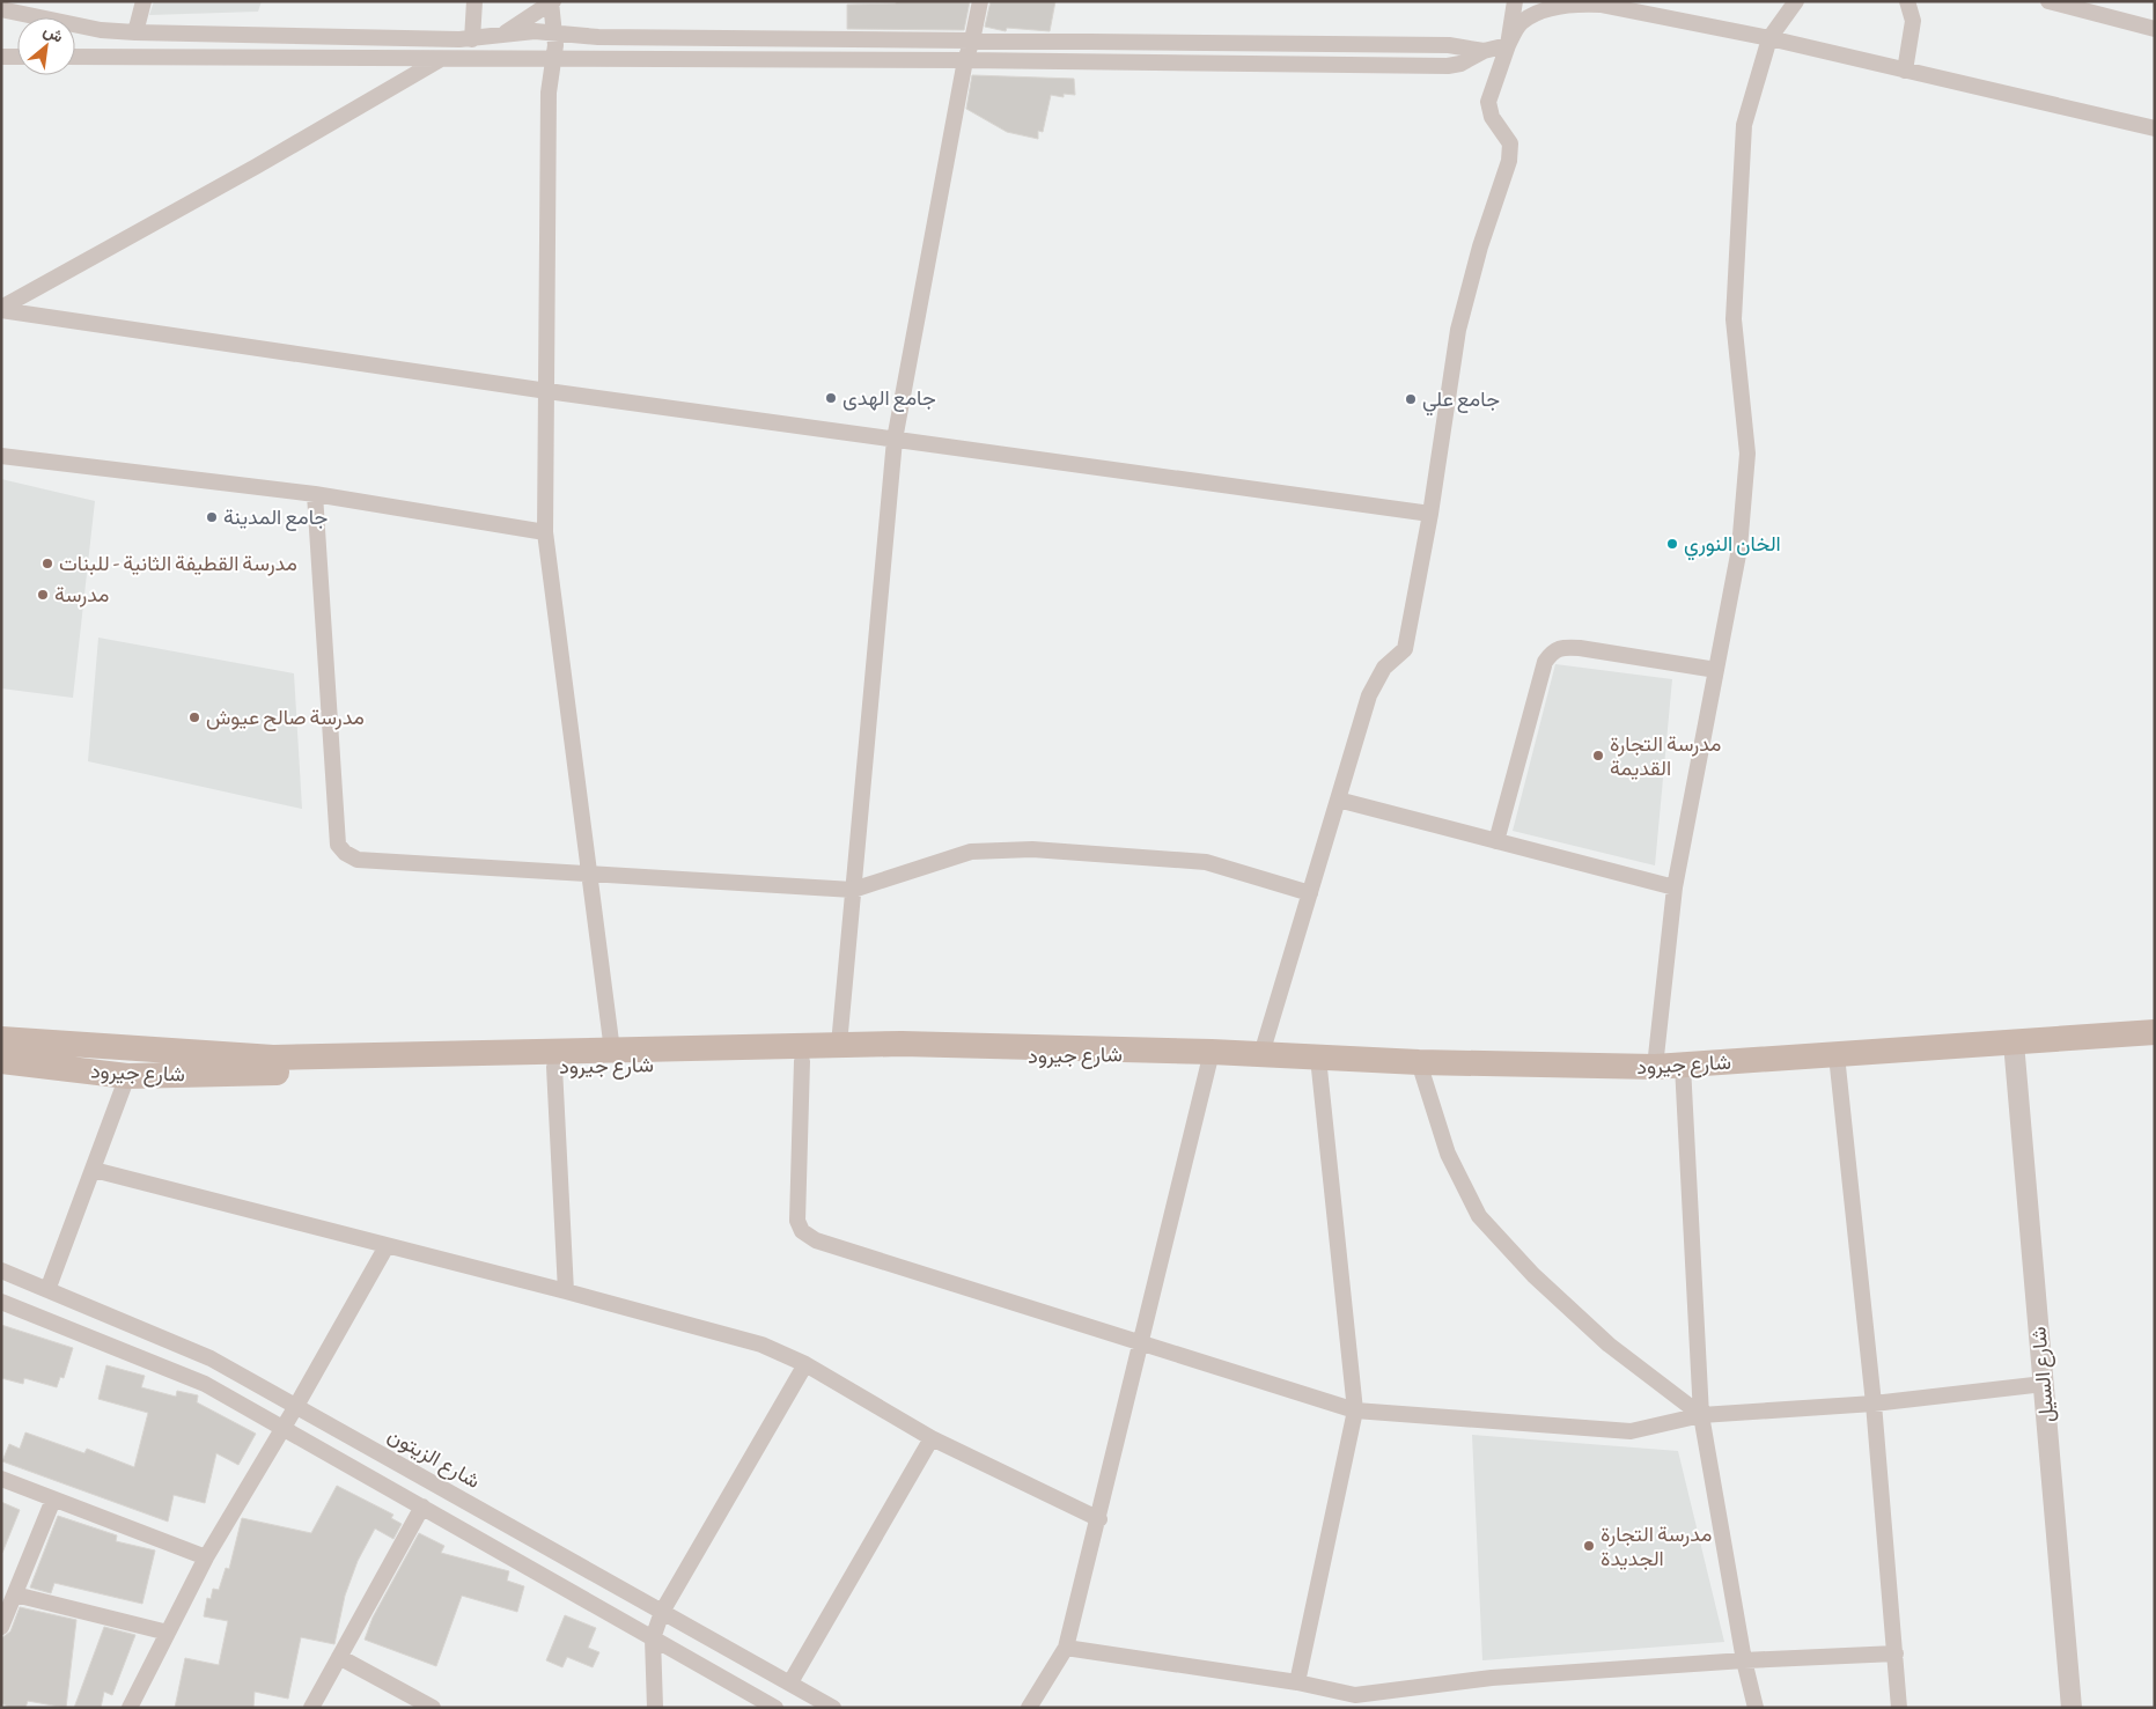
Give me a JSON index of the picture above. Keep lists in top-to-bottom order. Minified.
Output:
{"streets":{"main road":["شارع جيرود"],"street":["شارع السيل","شارع الزيتون"]},"crossings":[["شارع جيرود","شارع السيل"]],"places":["جامع الهدى","جامع علي","جامع المدينة","الخان النوري","مدرسة القطيفة الثانية - للبنات","مدرسة","مدرسة صالح عيوش","مدرسة التجارة القديمة","مدرسة التجارة الجديدة"],"north":"top right"}
